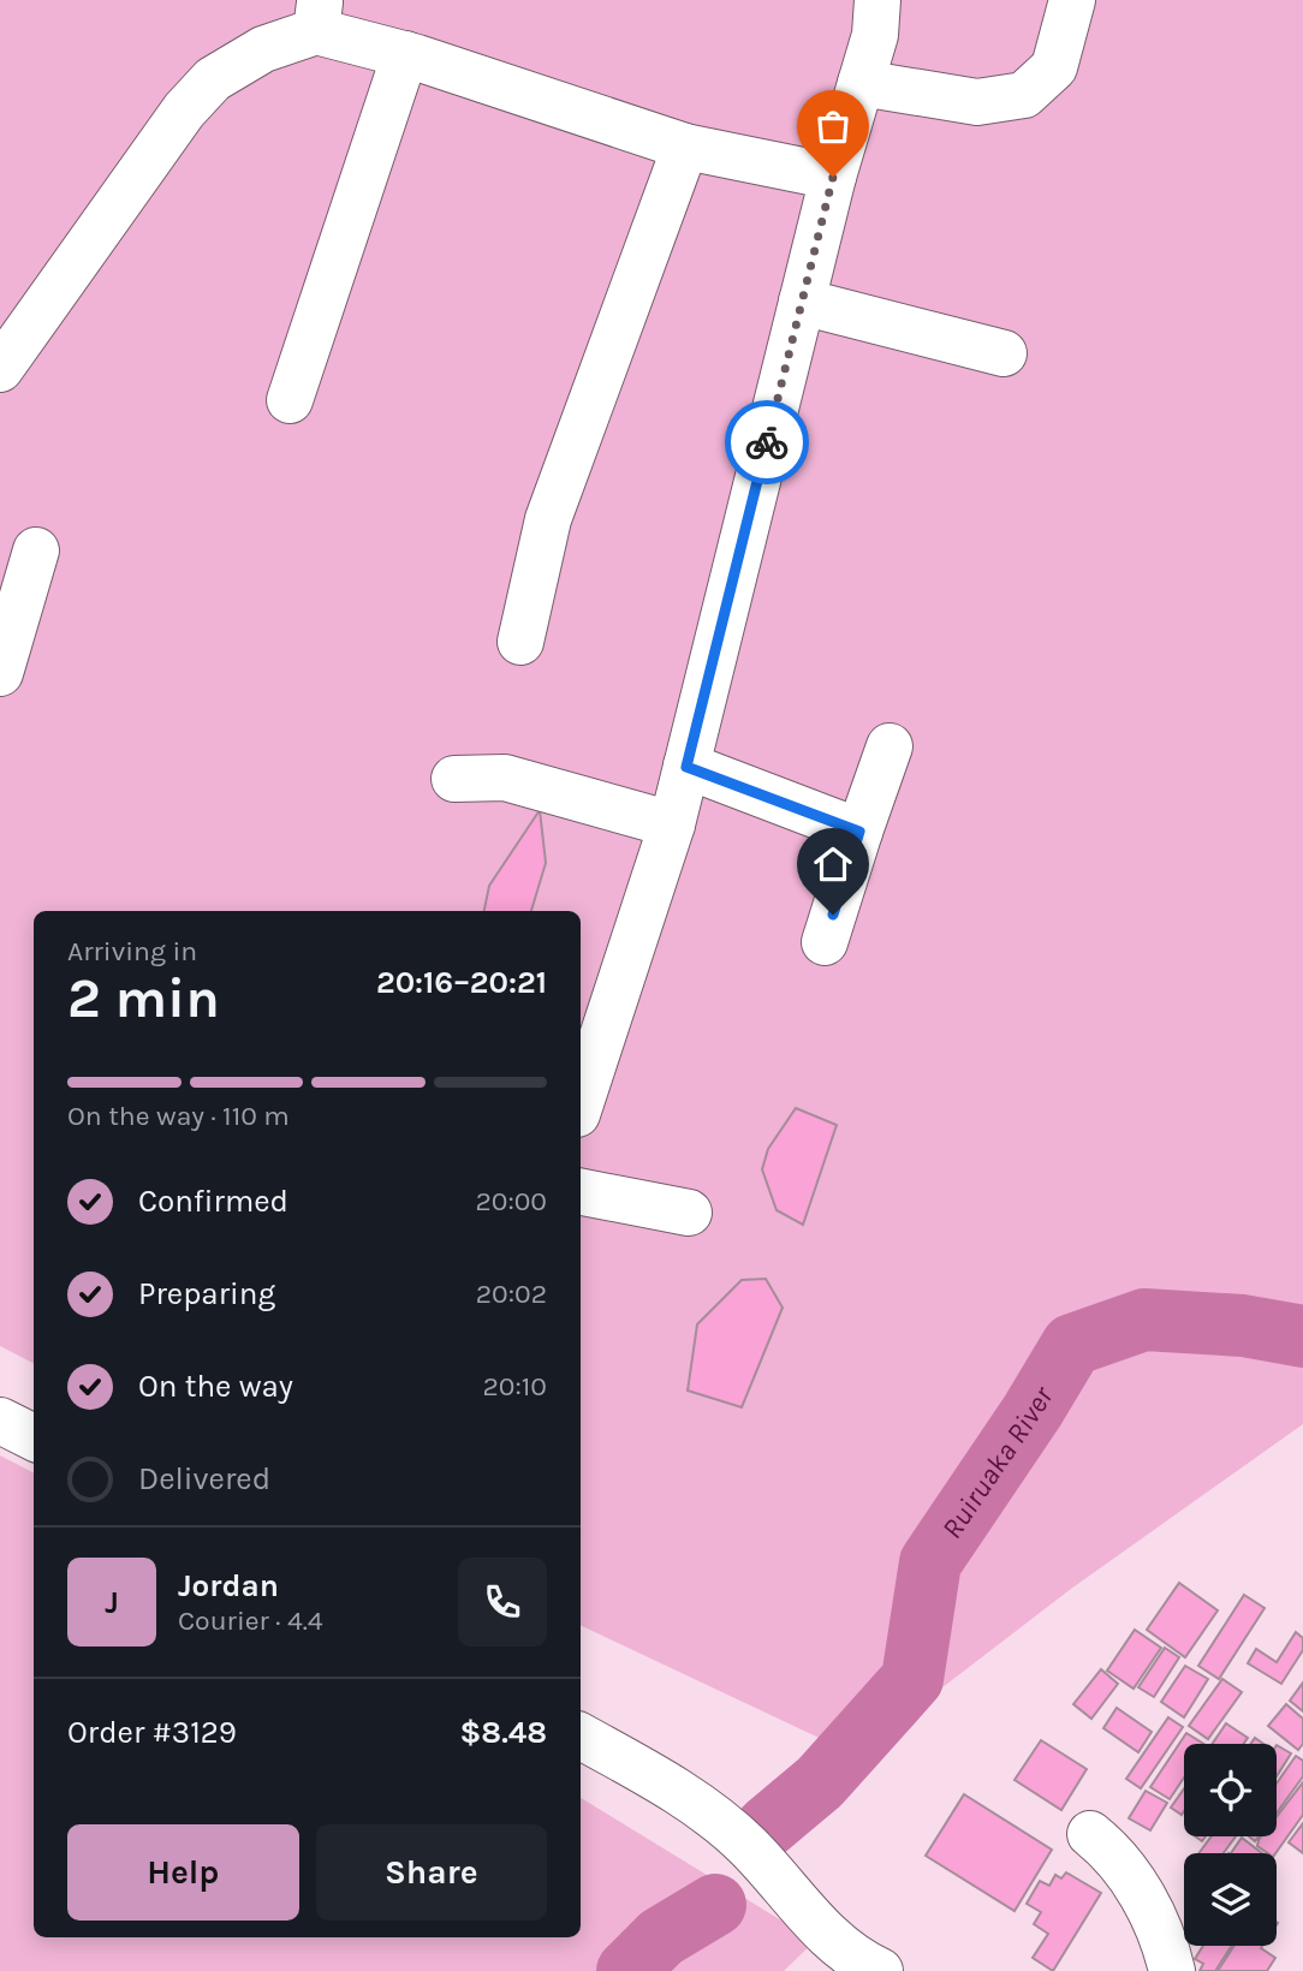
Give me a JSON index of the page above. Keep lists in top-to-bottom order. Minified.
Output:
{"water":["Ruiruaka River"],"page":{"heading":["2 min","Arriving in","20:16–20:21"],"panel":["Jordan","Courier · 4.4","Order #3129","$8.48"],"bar":"On the way · 110 m","list":[["Confirmed","20:00"],["Preparing","20:02"],["On the way","20:10"],"Delivered"],"round":"J","buttons":["Help","Share"]}}
